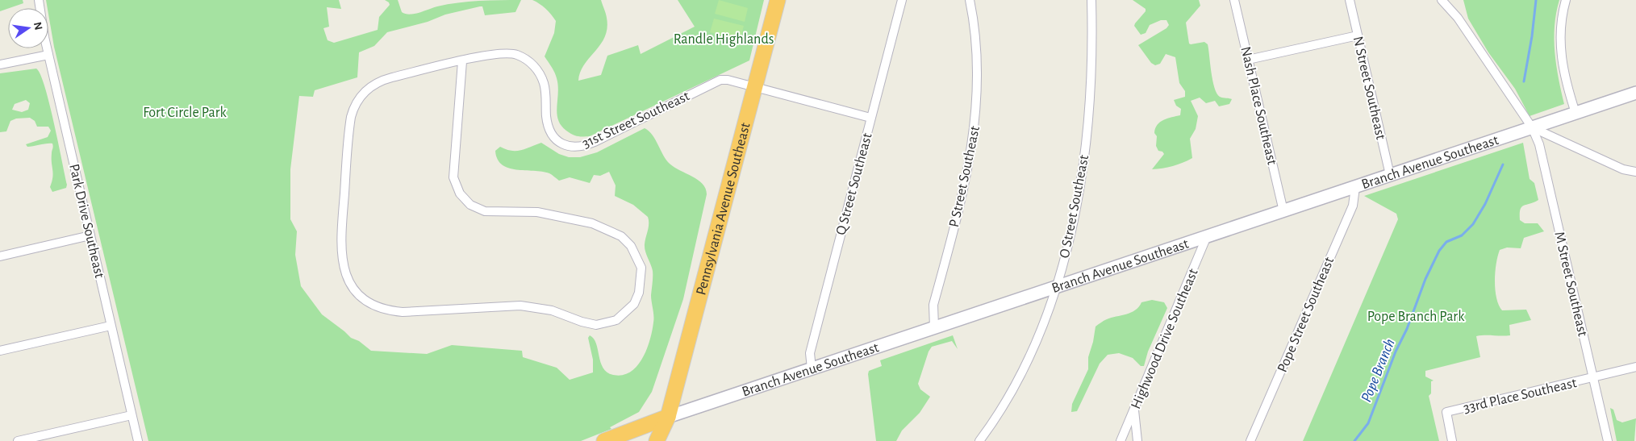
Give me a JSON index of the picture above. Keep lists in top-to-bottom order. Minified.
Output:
{"streets":{"highway":["Branch Avenue Southeast","Pennsylvania Avenue Southeast"],"street":["N Street Southeast","Nash Place Southeast","31st Street Southeast","P Street Southeast","Q Street Southeast","O Street Southeast","Park Drive Southeast","M Street Southeast","Pope Street Southeast","Highwood Drive Southeast","33rd Place Southeast"]},"crossings":[["N Street Southeast","Branch Avenue Southeast"],["Nash Place Southeast","Branch Avenue Southeast"],["31st Street Southeast","Q Street Southeast"],["31st Street Southeast","Pennsylvania Avenue Southeast"],["Branch Avenue Southeast","P Street Southeast"],["Branch Avenue Southeast","Q Street Southeast"],["Branch Avenue Southeast","O Street Southeast"],["Branch Avenue Southeast","Pennsylvania Avenue Southeast"],["Branch Avenue Southeast","M Street Southeast"],["Branch Avenue Southeast","Pope Street Southeast"],["Branch Avenue Southeast","Highwood Drive Southeast"],["M Street Southeast","33rd Place Southeast"]],"water":["Pope Branch"],"parks":["Randle Highlands","Fort Circle Park","Pope Branch Park"],"north":"right"}
